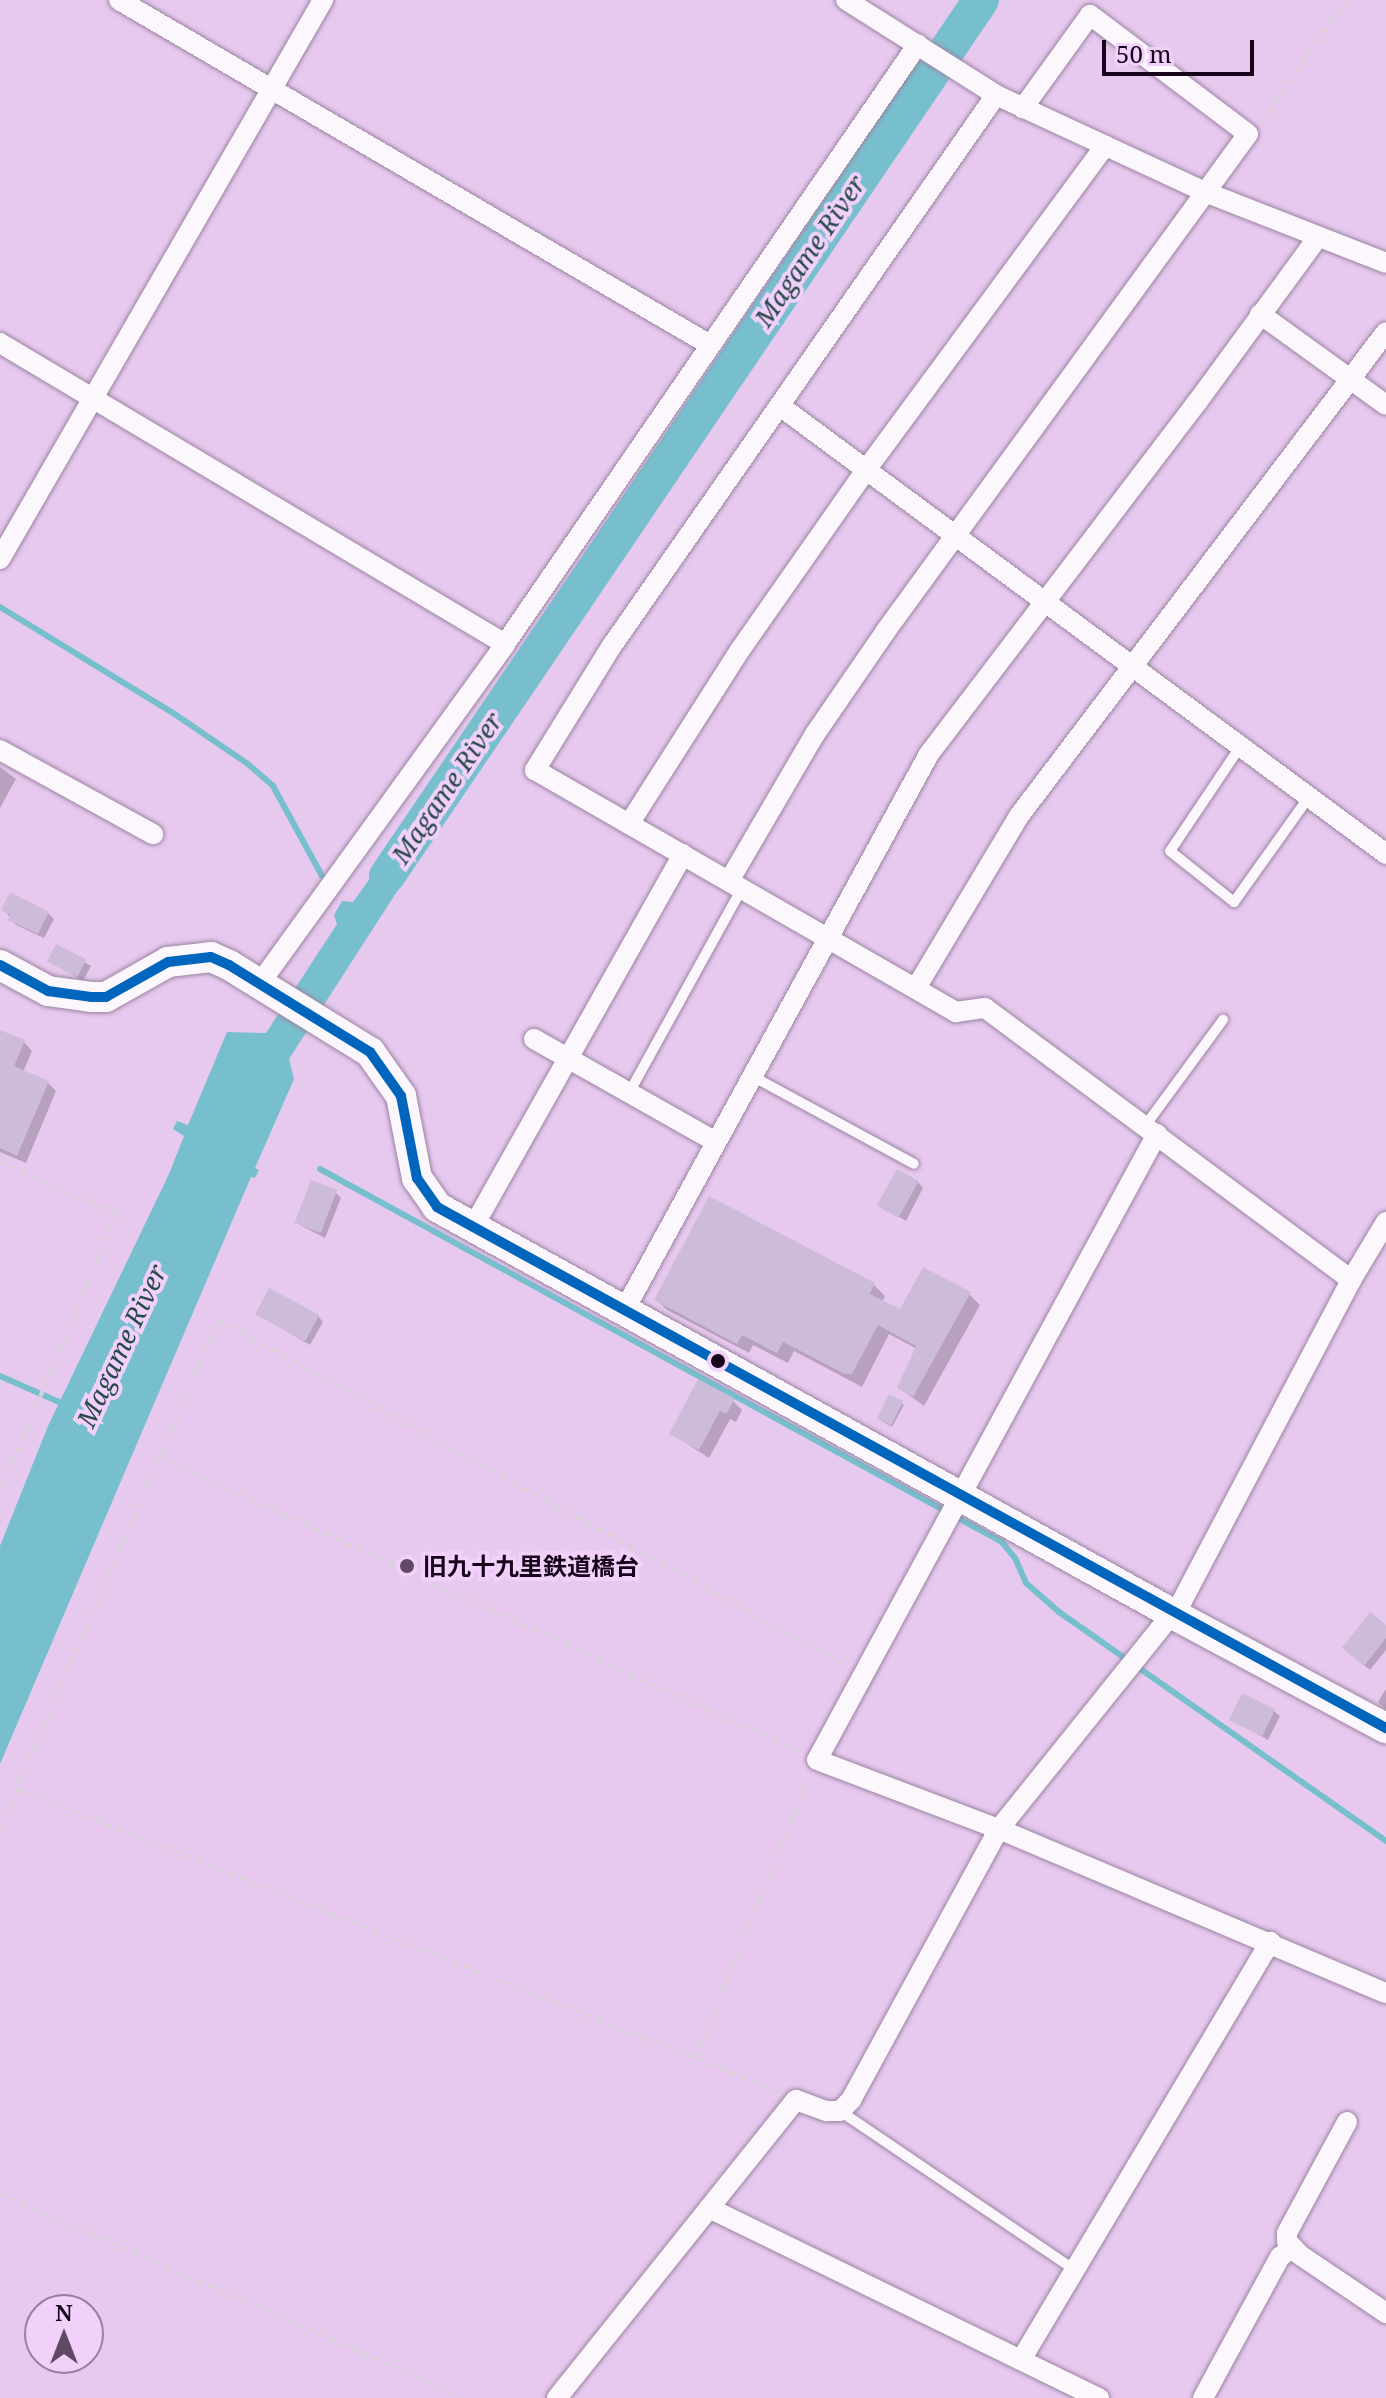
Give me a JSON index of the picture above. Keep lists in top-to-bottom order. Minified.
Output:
{"water":["Magame River"],"places":["旧九十九里鉄道橋台"],"scale_bar":"50 m","north":"top"}
